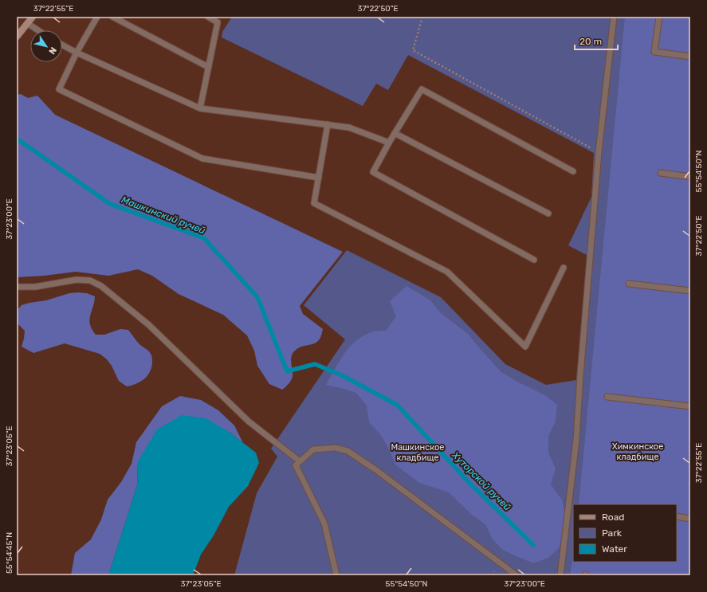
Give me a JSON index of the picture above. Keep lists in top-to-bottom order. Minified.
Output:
{"water":["Машкинский ручей","Хуторской ручей"],"parks":["Химкинское кладбище","Машкинское кладбище"],"legend":["Road","Park","Water"],"scale_bar":"20 m","north":"bottom right","coordinates":["37°22'55\"E","37°22'50\"E","55°54'50\"N","37°23'00\"E","37°23'05\"E","55°54'45\"N"]}
